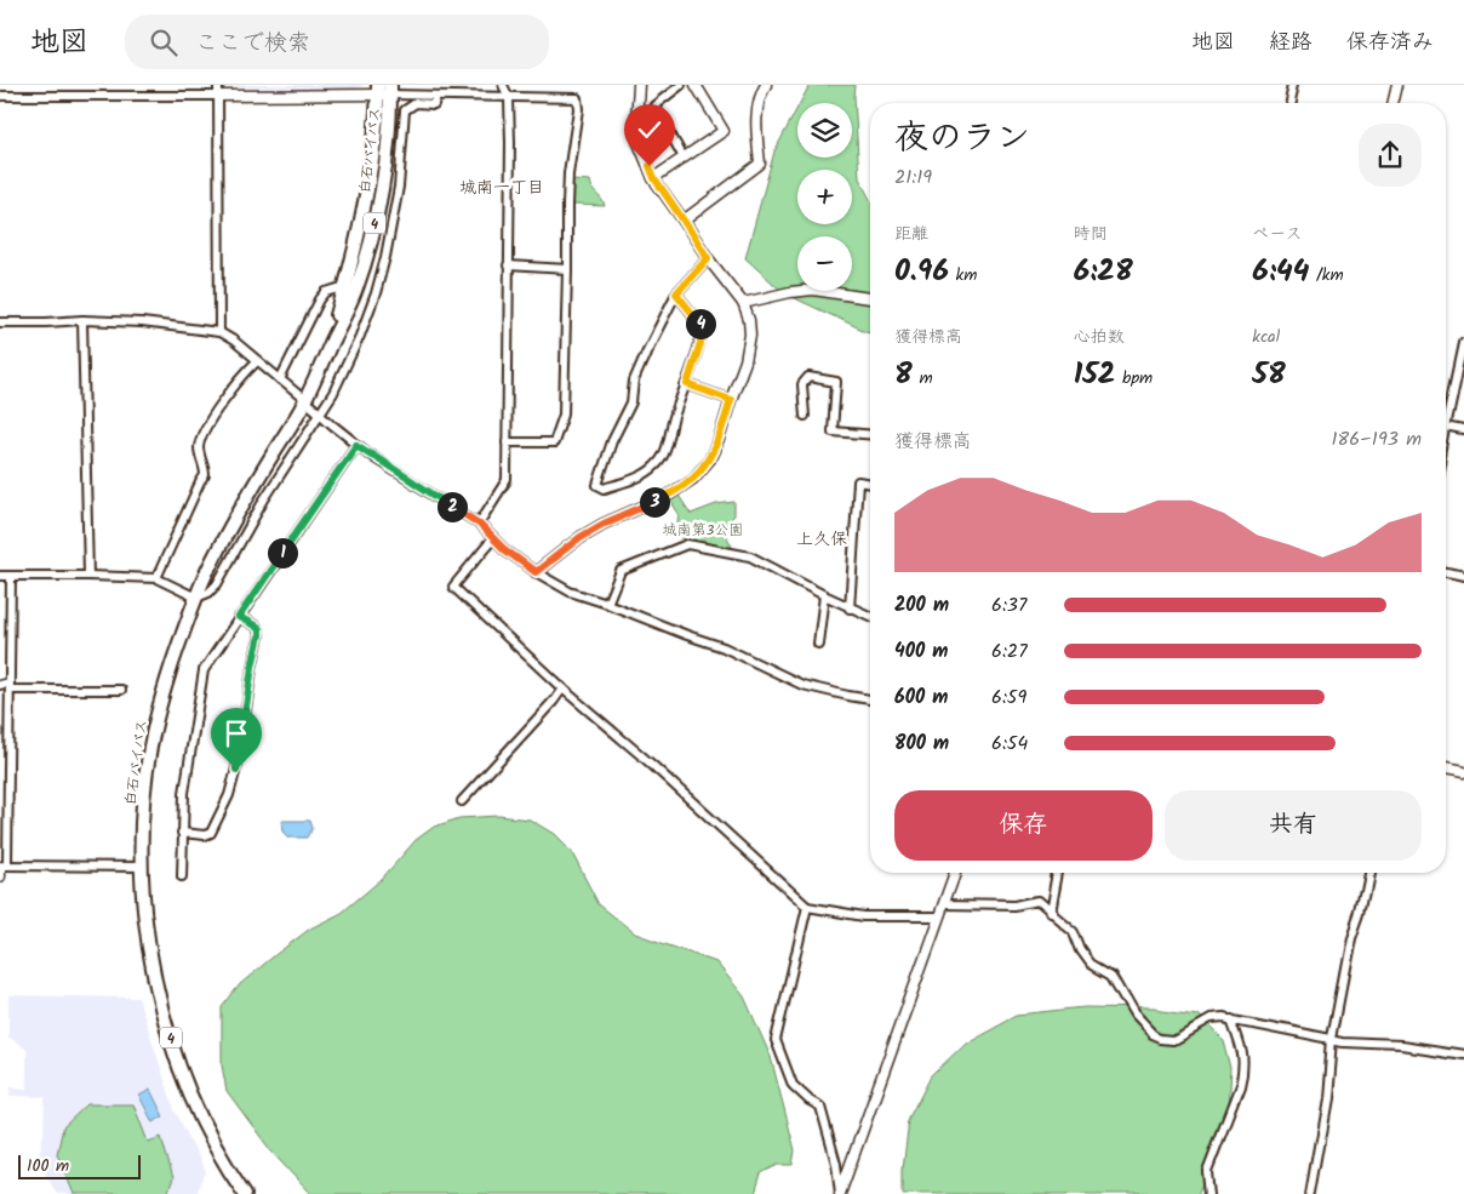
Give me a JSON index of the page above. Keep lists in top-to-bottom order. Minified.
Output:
{"streets":{"highway":["白石バイパス","4"]},"districts":["城南一丁目","上久保"],"parks":["城南第3公園"],"scale_bar":"100 m","page":{"header":"地図","search":"ここで検索","nav":["地図","経路","保存済み"],"map_buttons":["+","−"],"heading":["夜のラン","21:19"],"stats":[["距離","0.96 km"],["時間","6:28"],["ペース","6:44 /km"],["獲得標高","8 m"],["心拍数","152 bpm"],["kcal","58"]],"pins":["4","3","2","1"],"chart":["獲得標高","186–193 m"],"list":[{"name":"200 m","note":"6:37"},{"name":"400 m","note":"6:27"},{"name":"600 m","note":"6:59"},{"name":"800 m","note":"6:54"}],"buttons":["保存","共有"],"scale":"100 m"}}
